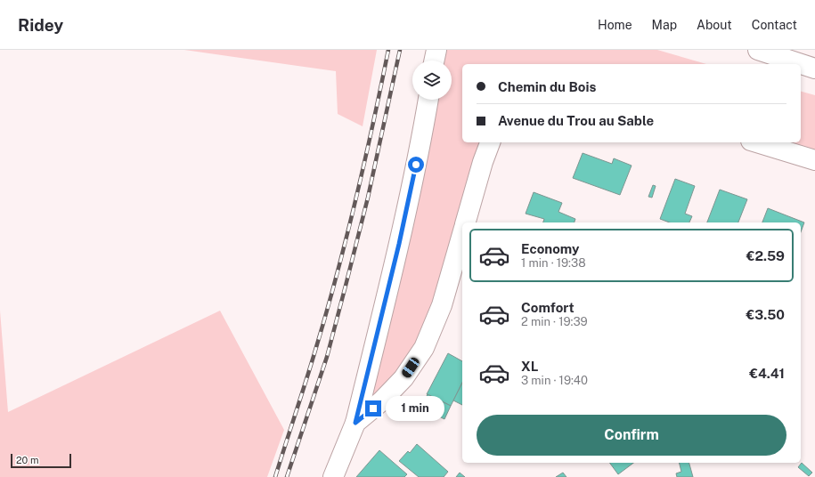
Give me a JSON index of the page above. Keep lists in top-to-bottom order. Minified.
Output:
{"scale_bar":"20 m","page":{"header":"Ridey","nav":["Home","Map","About","Contact"],"banner":["Chemin du Bois","Avenue du Trou au Sable"],"list":[{"name":"Economy","note":"1 min · 19:38","value":"€2.59"},{"name":"Comfort","note":"2 min · 19:39","value":"€3.50"},{"name":"XL","note":"3 min · 19:40","value":"€4.41"}],"bubble":"1 min","buttons":"Confirm","scale":"20 m"}}
